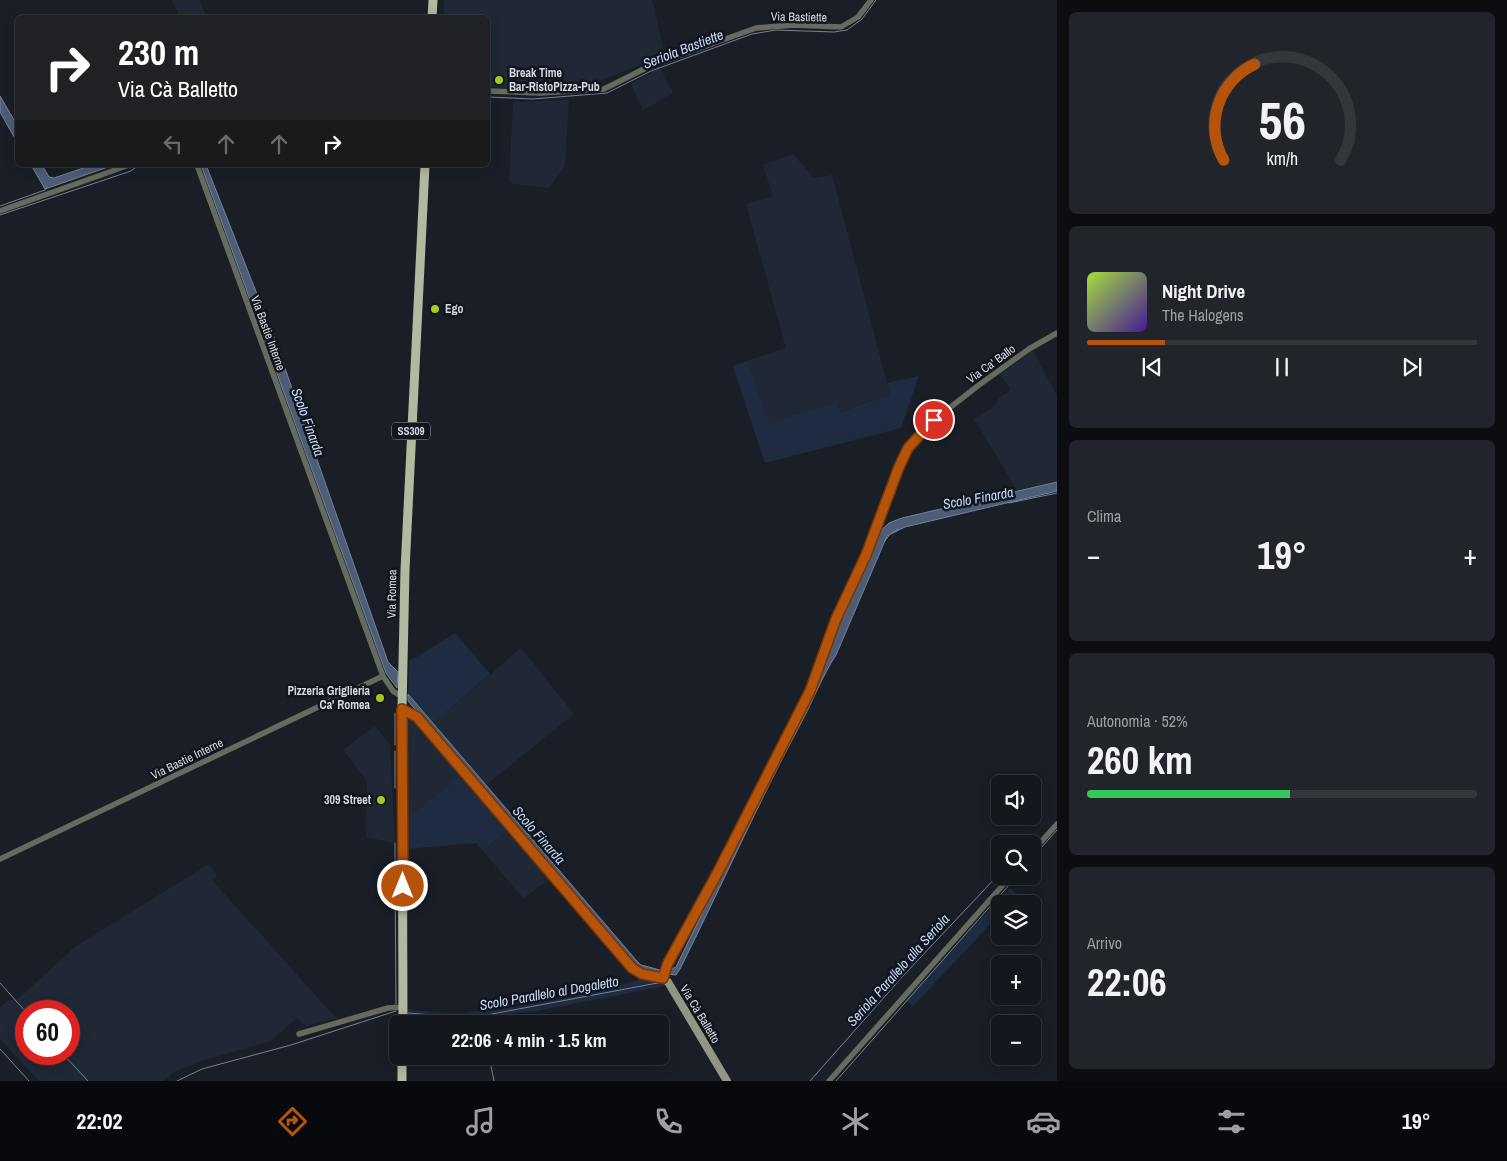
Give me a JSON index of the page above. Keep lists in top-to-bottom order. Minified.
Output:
{"streets":{"main road":["SS309","Via Romea"],"street":["Via Bastiette","Via Bastie Interne","Via Ca' Ballo","Via Cà Balletto"]},"crossings":[["Via Bastie Interne","Via Romea"],["Via Ca' Ballo","Via Cà Balletto"],["Via Romea","Via Cà Balletto"]],"water":["Seriola Bastiette","Scolo Finarda","Seriola Parallelo alla Seriola","Scolo Parallelo al Dogaletto"],"places":["Break Time Bar-RistoPizza-Pub","Ego","Pizzeria Griglieria Ca' Romea","309 Street"],"page":{"turn":["230 m","Via Cà Balletto"],"song":["Night Drive","The Halogens"],"tile":["Clima",["Autonomia · 52%","260 km"],["Arrivo","22:06"]],"heat":["−","19°","+"],"map_buttons":["+","−"],"limit":"60","trip":"22:06 · 4 min · 1.5 km","tabs":["22:02","19°"],"gauge":["56","km/h"]}}
